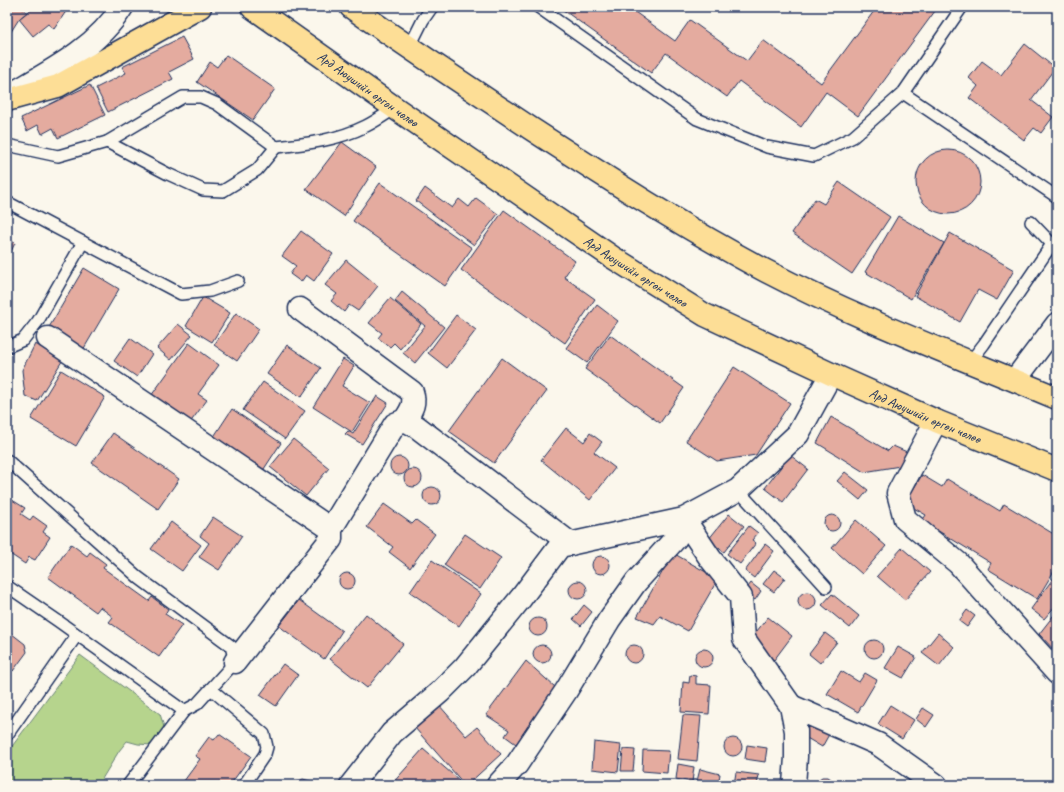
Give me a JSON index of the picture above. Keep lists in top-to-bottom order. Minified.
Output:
{"streets":{"main road":["Ард Аюушийн өргөн чөлөө"]}}
